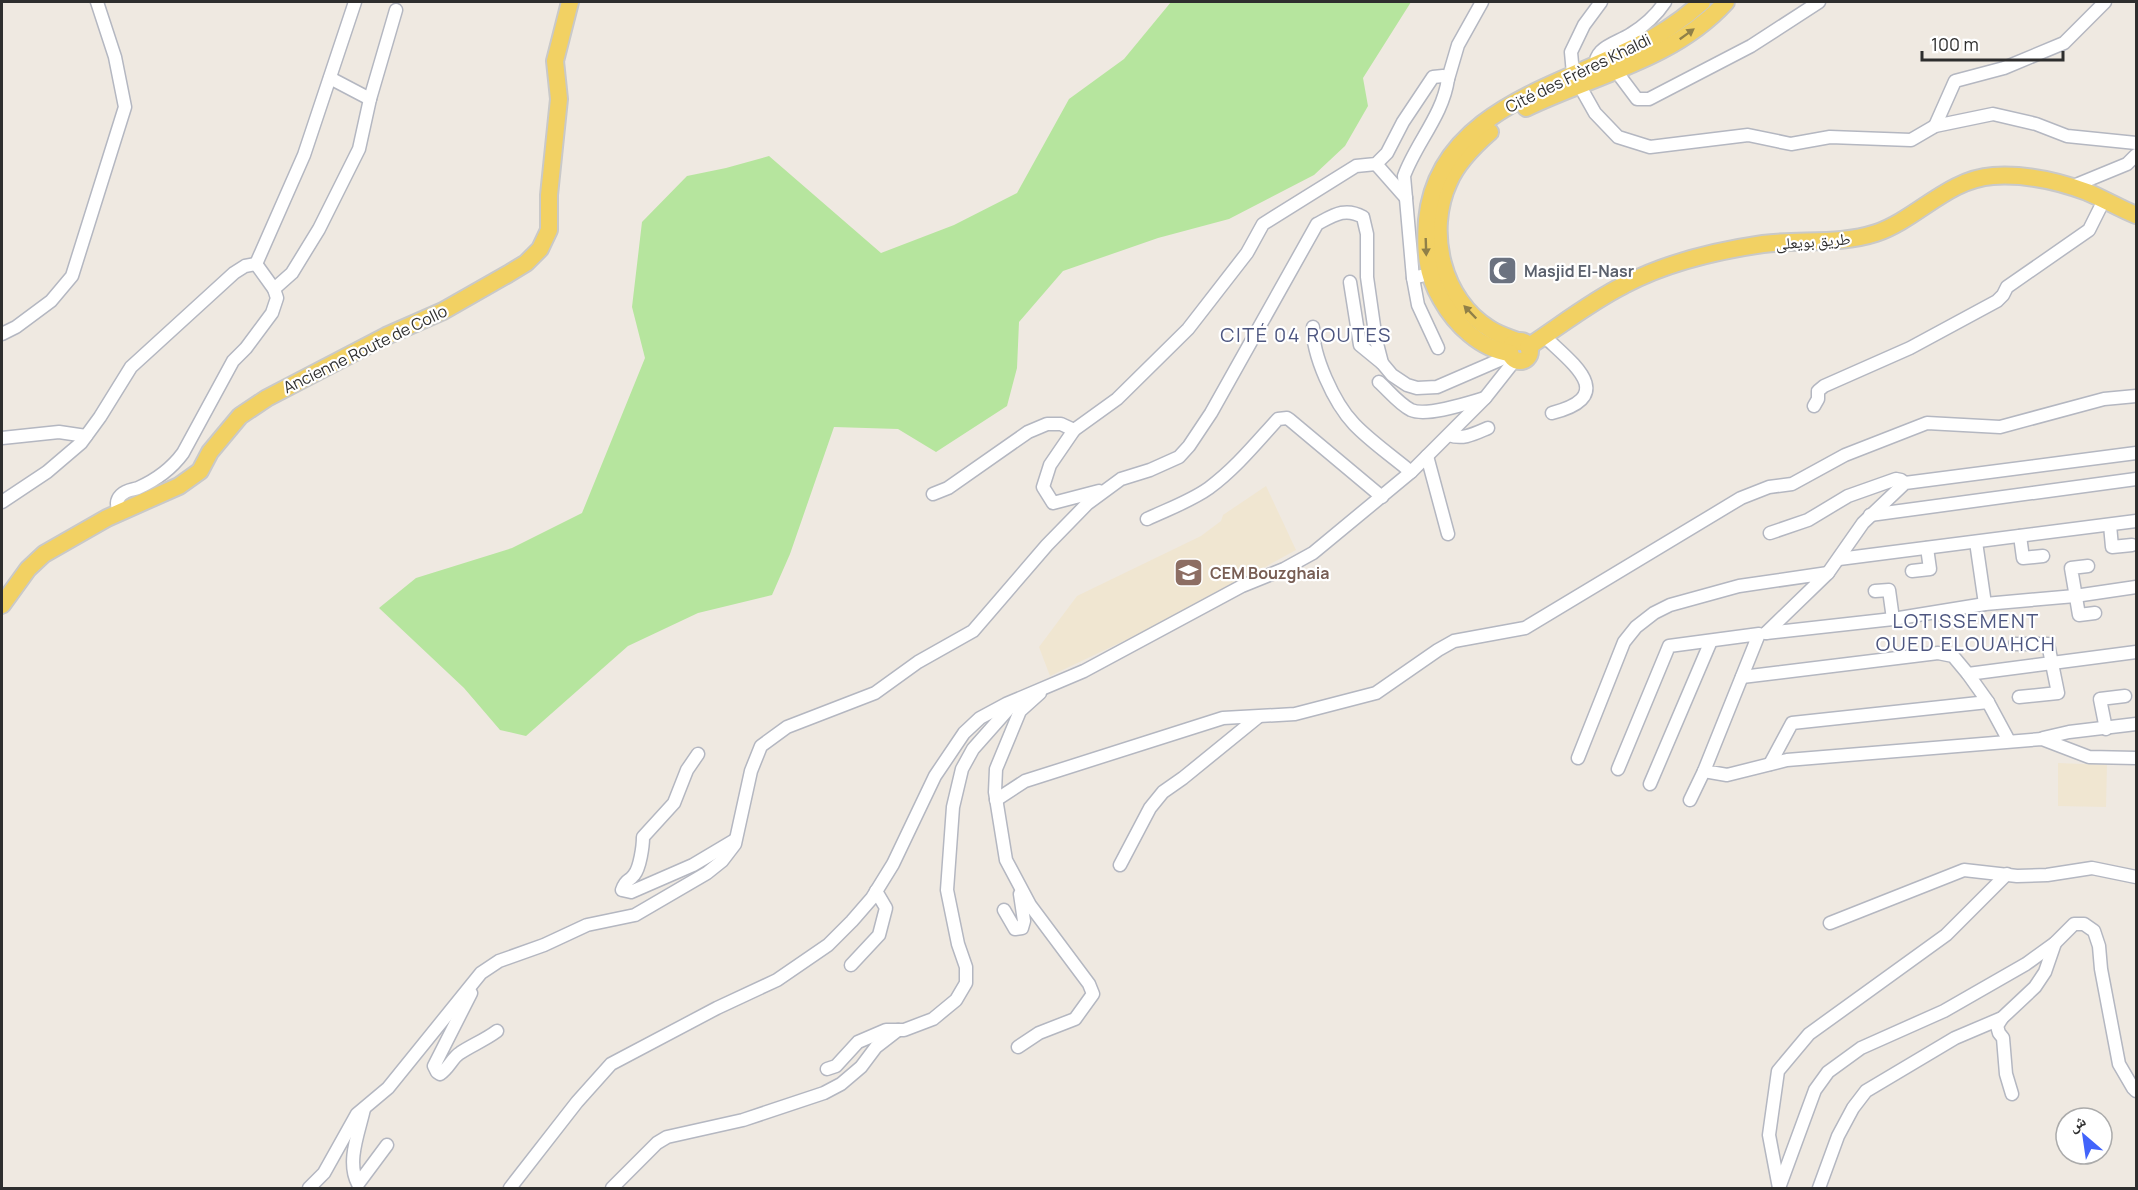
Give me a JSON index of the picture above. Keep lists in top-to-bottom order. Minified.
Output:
{"streets":{"main road":["Cité des Frères Khaldi","طريق بويعلى","Ancienne Route de Collo"]},"crossings":[["Cité des Frères Khaldi","طريق بويعلى"]],"districts":["CITÉ 04 ROUTES","LOTISSEMENT OUED ELOUAHCH"],"places":{"mosque":["Masjid El-Nasr"],"school or university":["CEM Bouzghaia"]},"scale_bar":"100 m","north":"top left"}
